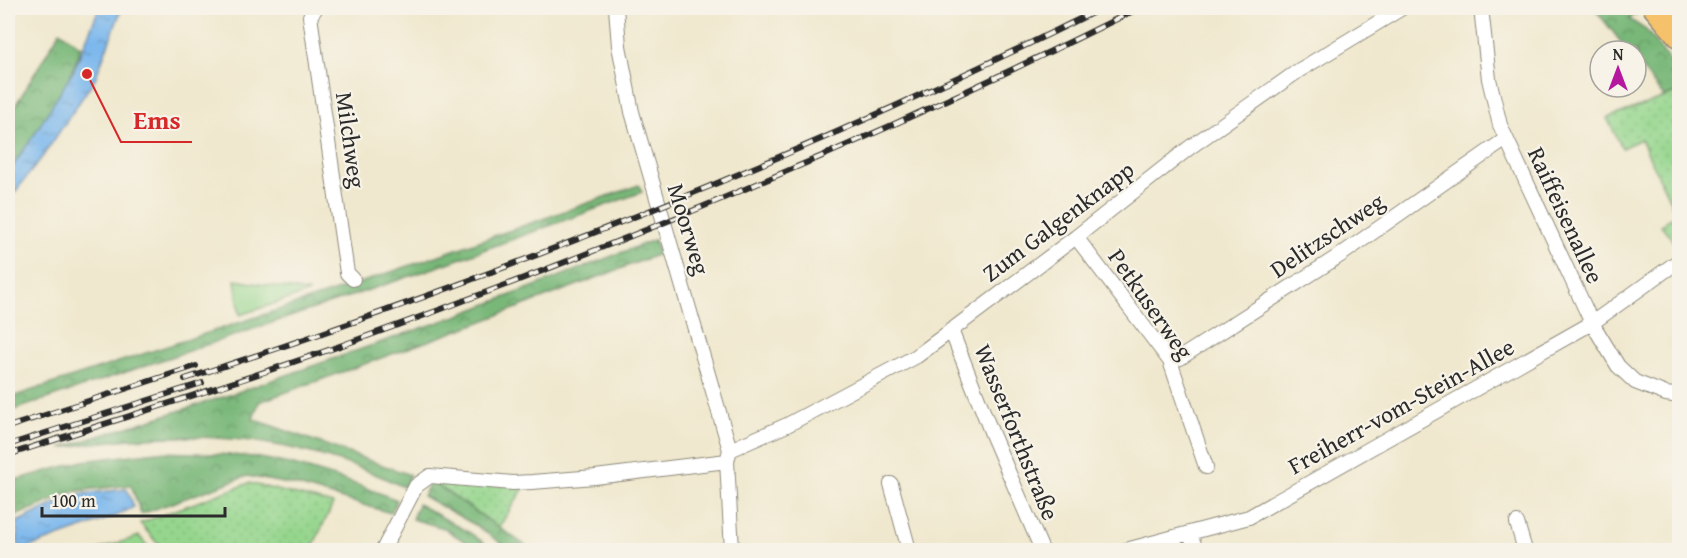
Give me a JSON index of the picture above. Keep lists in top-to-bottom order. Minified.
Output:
{"streets":{"street":["Milchweg","Raiffeisenallee","Zum Galgenknapp","Moorweg","Delitzschweg","Petkuserweg","Freiherr-vom-Stein-Allee","Wasserforthstraße"]},"crossings":[["Raiffeisenallee","Delitzschweg"],["Raiffeisenallee","Freiherr-vom-Stein-Allee"],["Zum Galgenknapp","Moorweg"],["Zum Galgenknapp","Petkuserweg"],["Zum Galgenknapp","Wasserforthstraße"],["Delitzschweg","Petkuserweg"]],"places":["Ems"],"scale_bar":"100 m","north":"top"}
